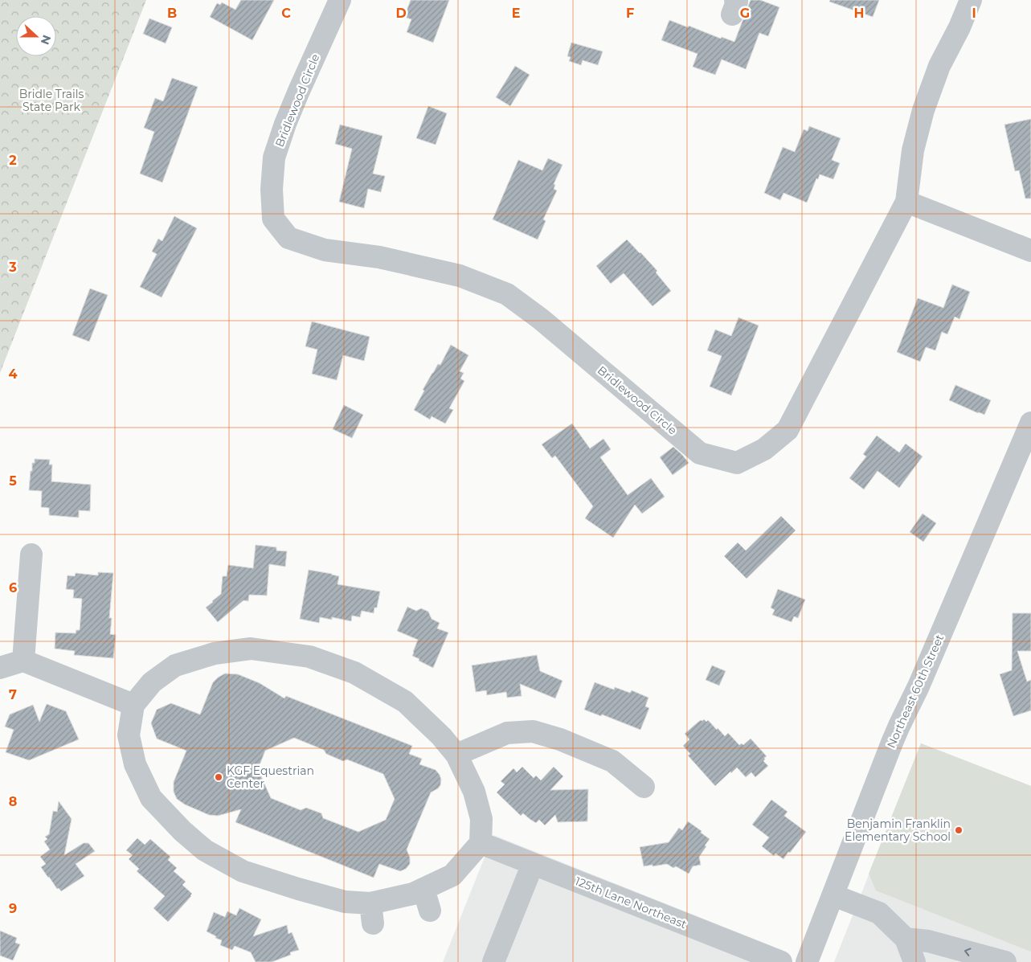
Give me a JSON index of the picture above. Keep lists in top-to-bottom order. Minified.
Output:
{"streets":{"street":["Bridlewood Circle","Northeast 60th Street","125th Lane Northeast"]},"parks":["Bridle Trails State Park"],"places":["KGF Equestrian Center","Benjamin Franklin Elementary School"],"north":"right","grid":{"columns":["B","C","D","E","F","G","H","I"],"rows":["2","3","4","5","6","7","8","9"]}}
